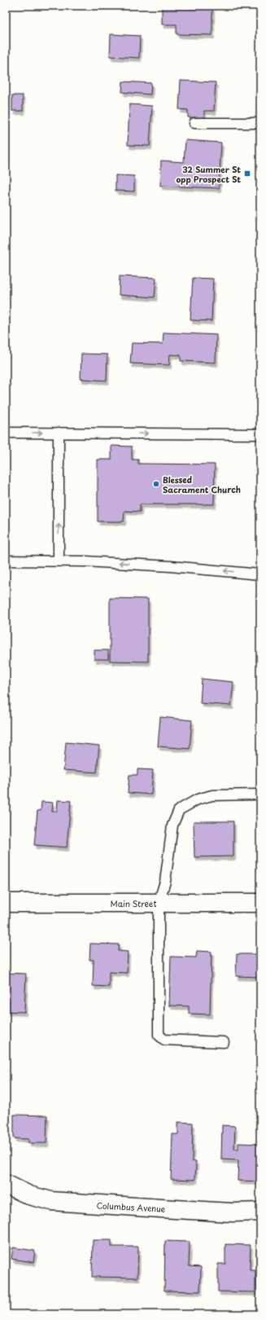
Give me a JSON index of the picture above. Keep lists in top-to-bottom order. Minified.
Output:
{"streets":{"street":["Main Street","Columbus Avenue"]},"places":{"transit":["32 Summer St opp Prospect St"],"other":["Blessed Sacrament Church"]}}
